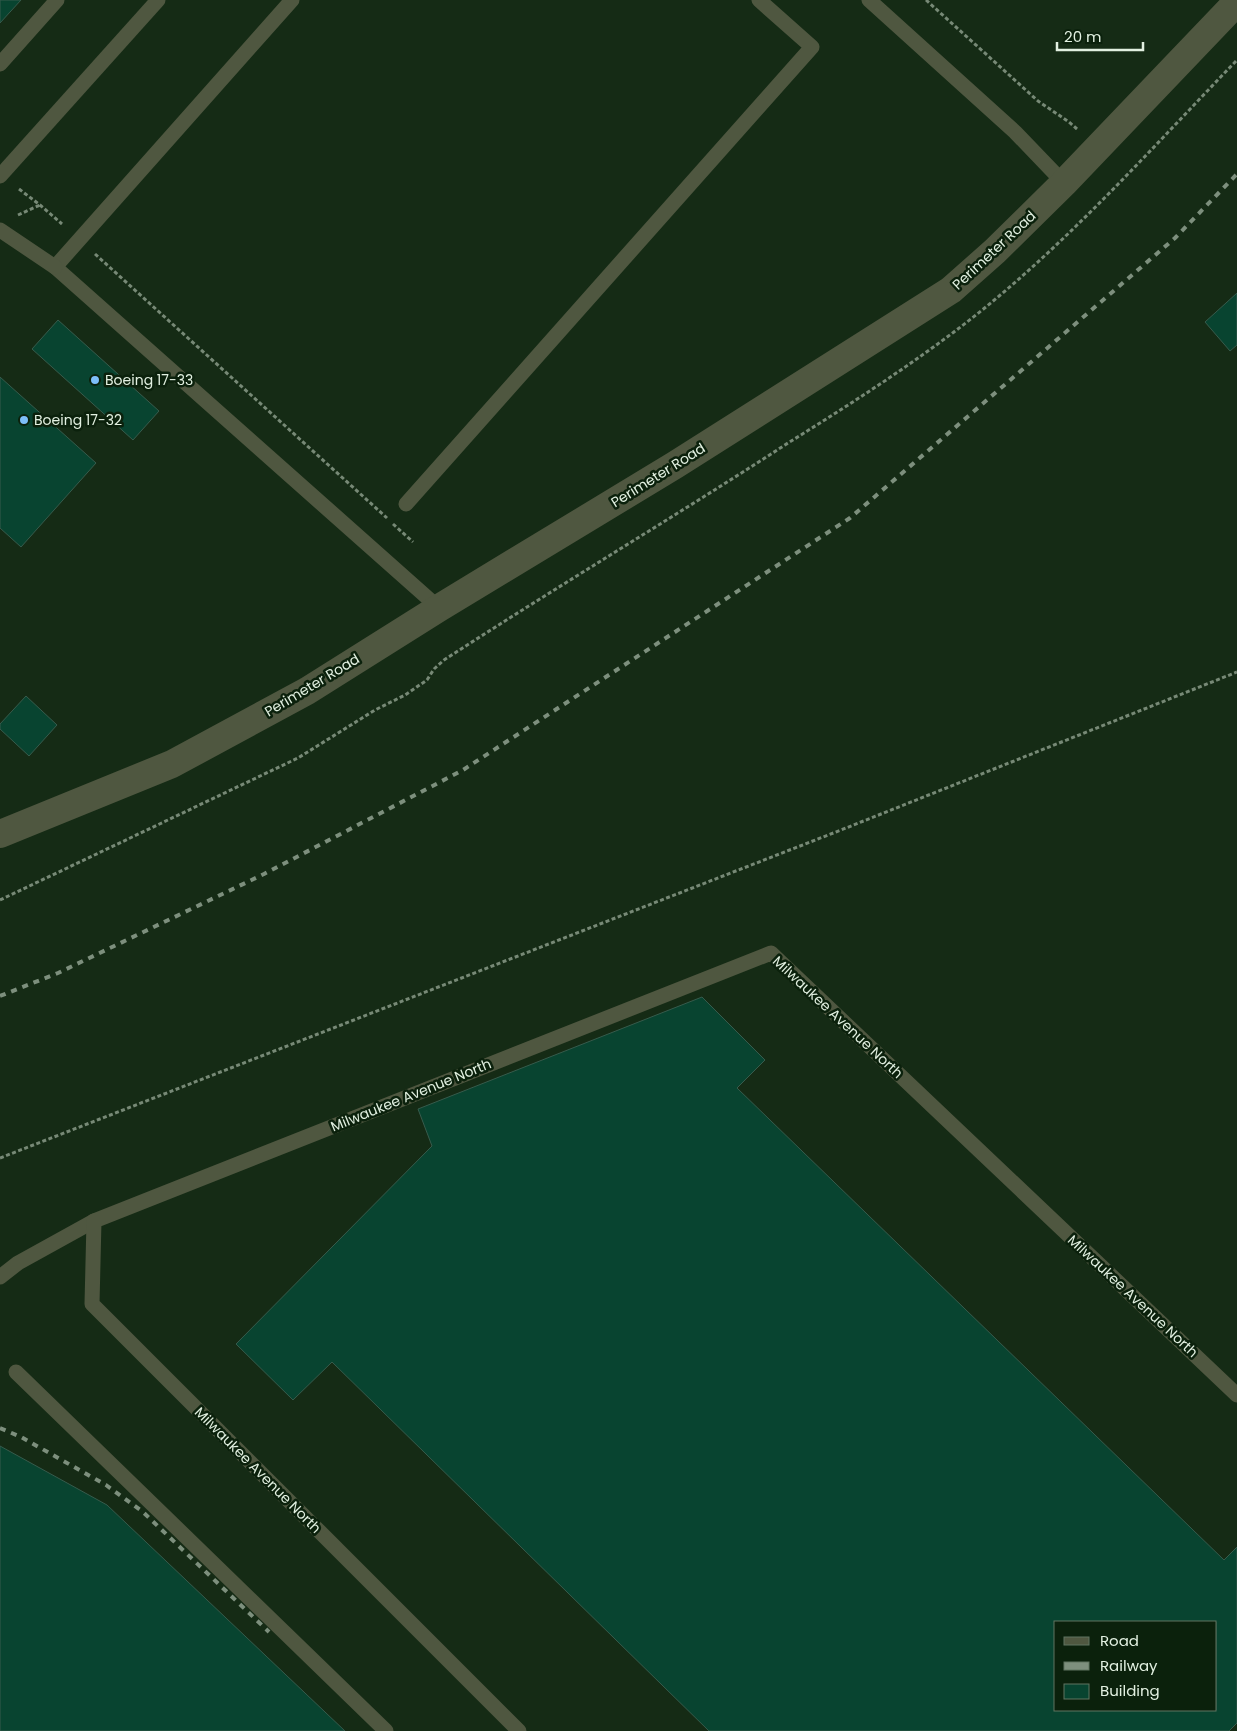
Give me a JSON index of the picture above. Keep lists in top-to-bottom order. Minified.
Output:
{"streets":{"street":["Perimeter Road"],"lane":["Milwaukee Avenue North"]},"places":["Boeing 17-33","Boeing 17-32"],"legend":["Road","Railway","Building"],"scale_bar":"20 m"}
